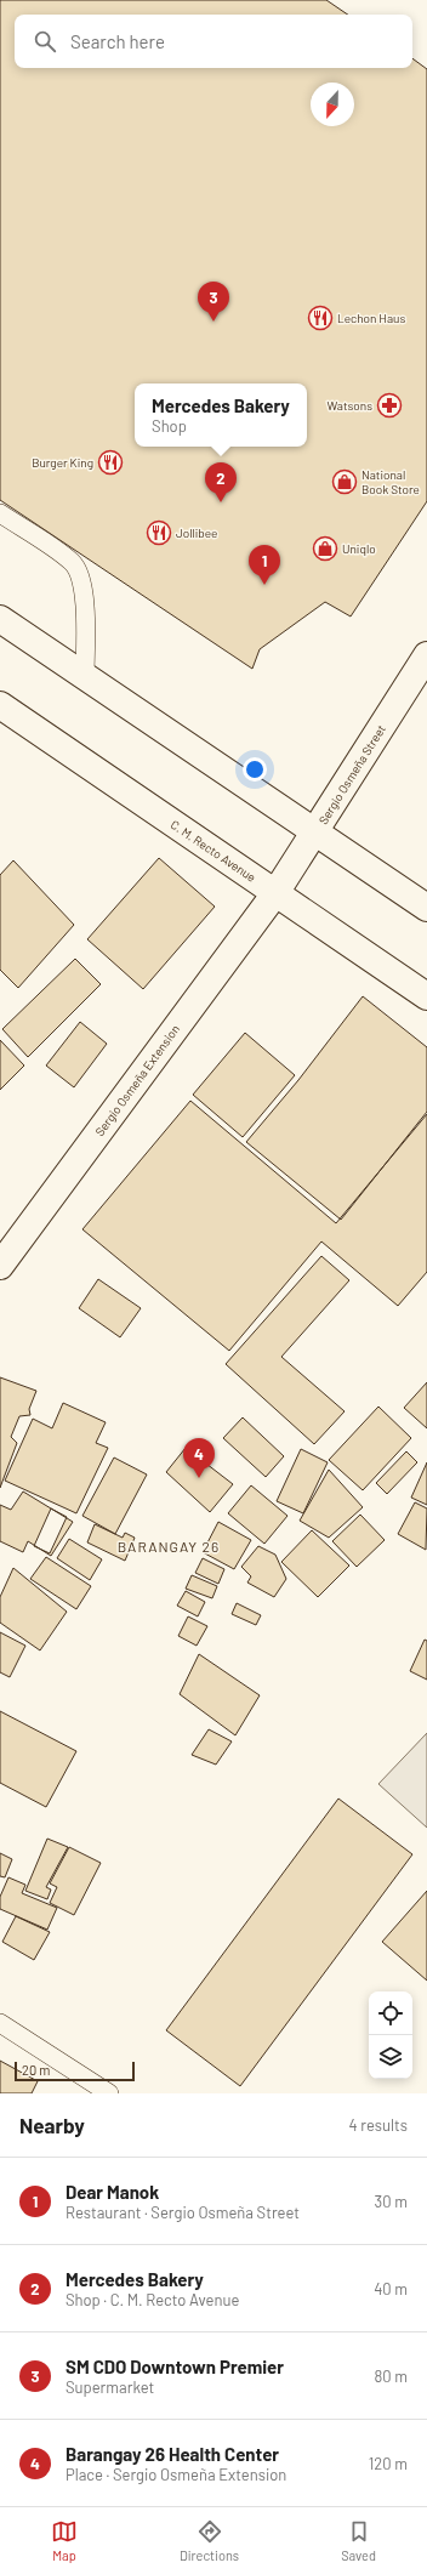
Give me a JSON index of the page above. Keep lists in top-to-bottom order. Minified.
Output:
{"streets":{"main road":["Sergio Osmeña Street","C. M. Recto Avenue","Sergio Osmeña Extension"]},"crossings":[["Sergio Osmeña Street","C. M. Recto Avenue"],["Sergio Osmeña Street","Sergio Osmeña Extension"],["C. M. Recto Avenue","Sergio Osmeña Extension"]],"districts":["BARANGAY 26"],"places":{"restaurant":["Lechon Haus","Burger King","Jollibee"],"pharmacy":["Watsons"],"shop":["National Book Store","Uniqlo"]},"scale_bar":"20 m","north":"bottom","page":{"search":"Search here","pins":["3","2","1","4"],"popup":["Mercedes Bakery","Shop"],"scale":"20 m","heading":["Nearby","4 results"],"list":[{"mark":"1","name":"Dear Manok","note":"Restaurant · Sergio Osmeña Street","value":"30 m"},{"mark":"2","name":"Mercedes Bakery","note":"Shop · C. M. Recto Avenue","value":"40 m"},{"mark":"3","name":"SM CDO Downtown Premier","note":"Supermarket","value":"80 m"},{"mark":"4","name":"Barangay 26 Health Center","note":"Place · Sergio Osmeña Extension","value":"120 m"}],"nav":["Map","Directions","Saved"]}}
